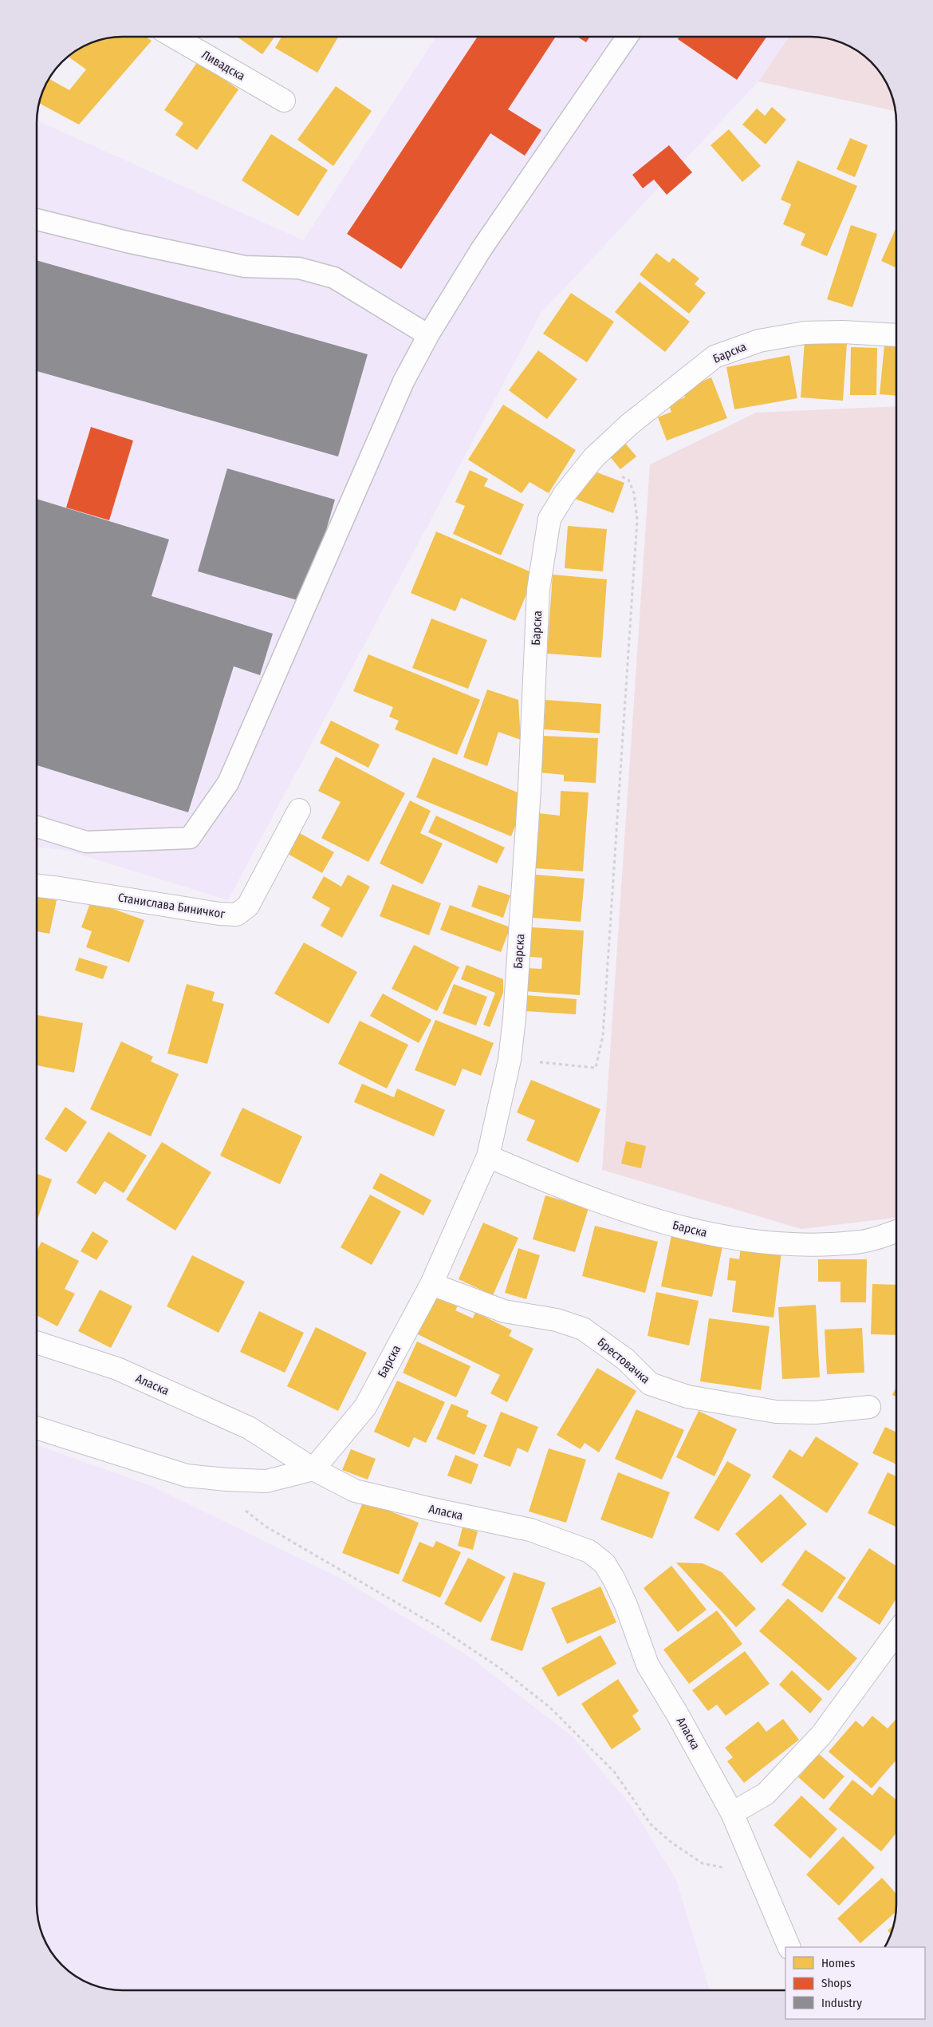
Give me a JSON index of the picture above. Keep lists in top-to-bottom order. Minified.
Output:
{"streets":{"street":["Ливадска","Барска","Станислава Биничког","Брестовачка","Аласка"]},"crossings":[["Барска","Брестовачка"],["Барска","Аласка"]],"legend":["Homes","Shops","Industry"]}
